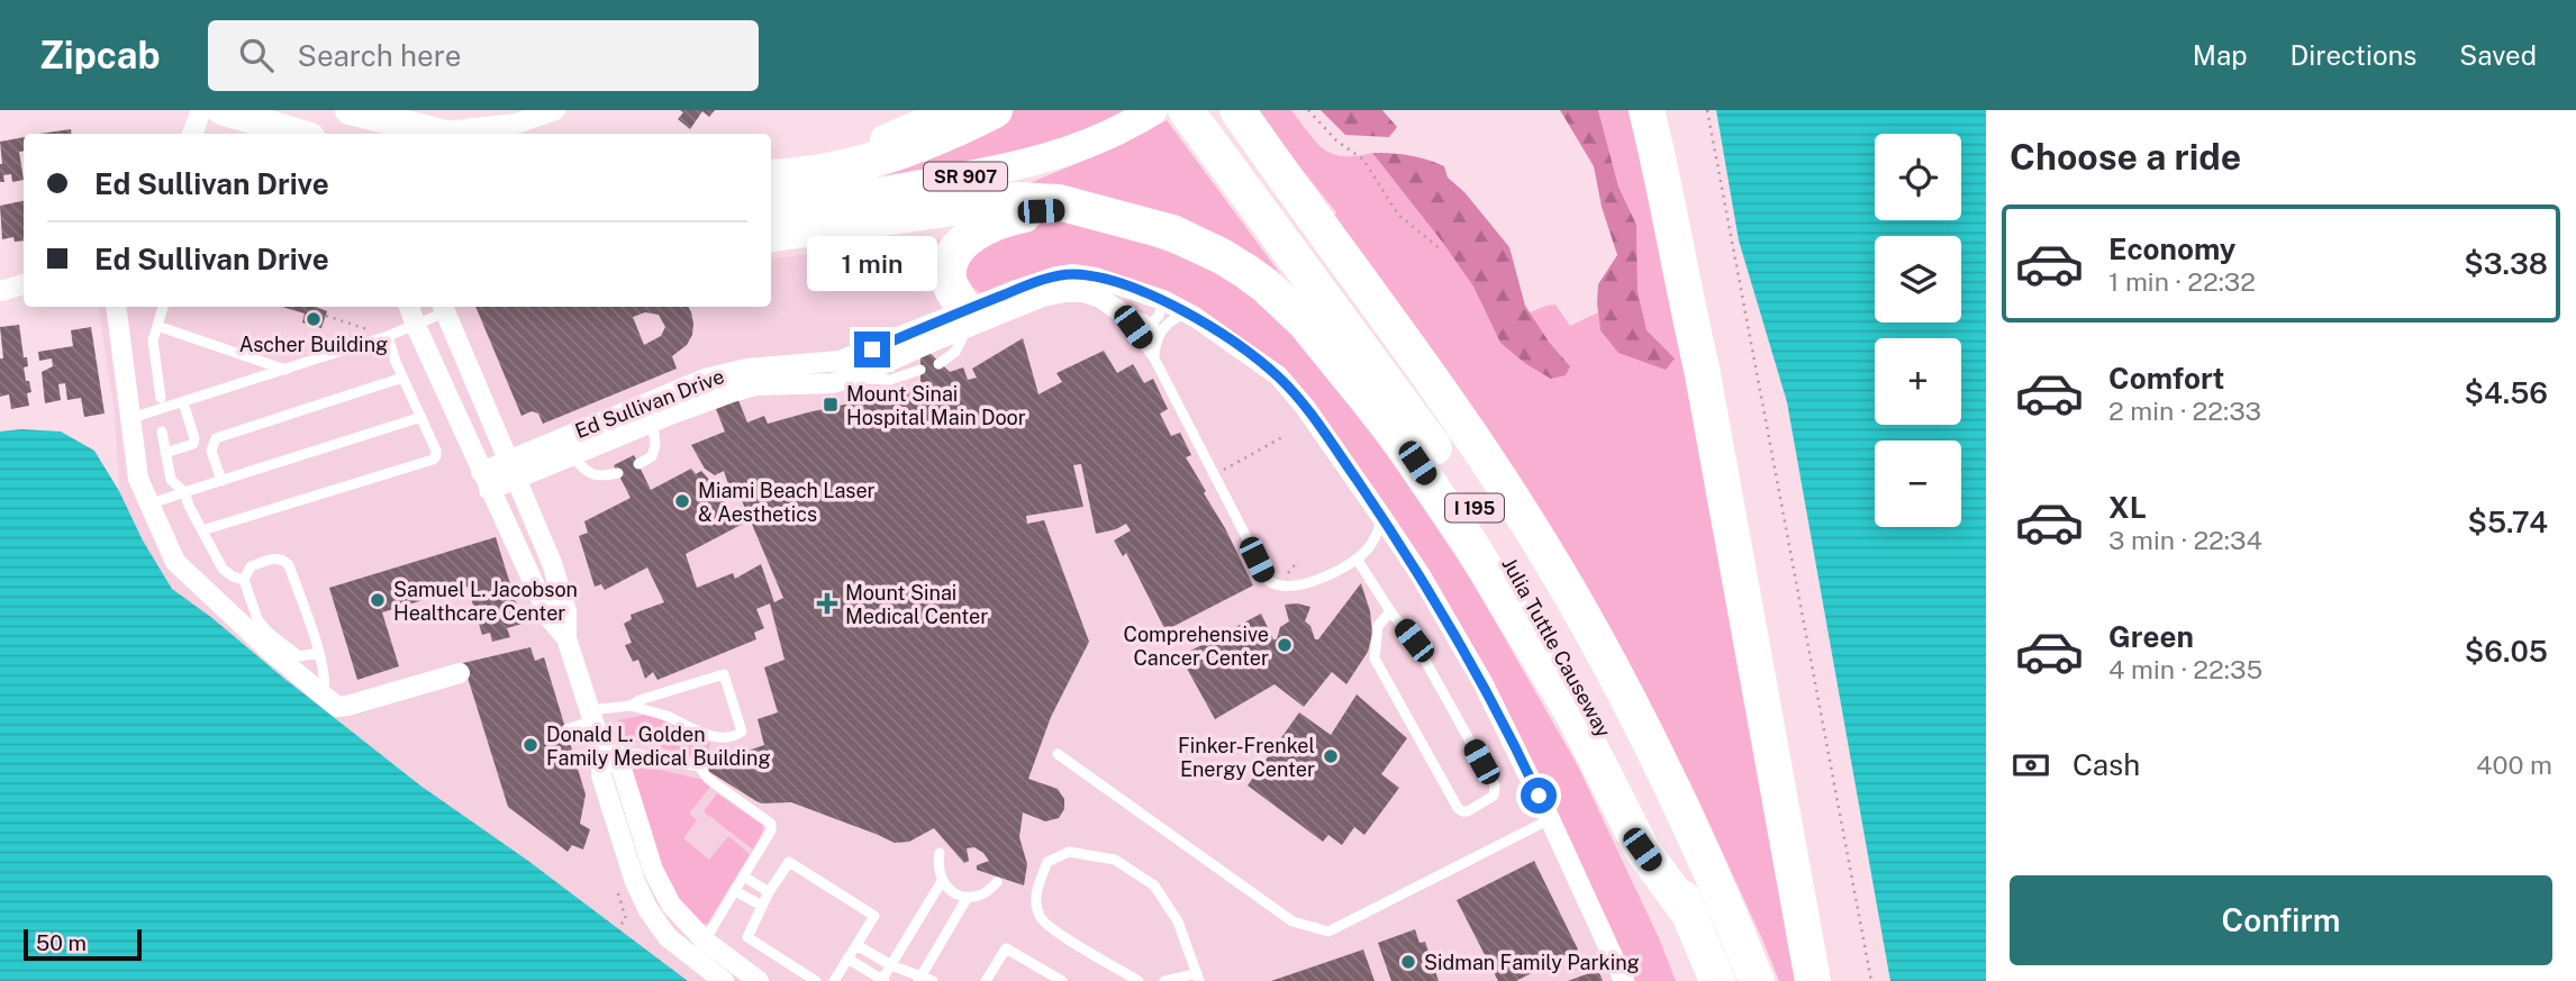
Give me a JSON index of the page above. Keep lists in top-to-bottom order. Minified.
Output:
{"streets":{"highway":["I 195","Julia Tuttle Causeway"],"main road":["SR 907"],"street":["Ed Sullivan Drive"]},"places":{"other":["Ascher Building","Miami Beach Laser & Aesthetics","Samuel L. Jacobson Healthcare Center","Comprehensive Cancer Center","Donald L. Golden Family Medical Building","Finker-Frenkel Energy Center","Sidman Family Parking"],"transit":["Mount Sinai Hospital Main Door"],"health":["Mount Sinai Medical Center"]},"scale_bar":"50 m","page":{"header":"Zipcab","search":"Search here","nav":["Map","Directions","Saved"],"heading":"Choose a ride","map_buttons":["+","−"],"banner":["Ed Sullivan Drive","Ed Sullivan Drive"],"list":[{"name":"Economy","note":"1 min · 22:32","value":"$3.38"},{"name":"Comfort","note":"2 min · 22:33","value":"$4.56"},{"name":"XL","note":"3 min · 22:34","value":"$5.74"},{"name":"Green","note":"4 min · 22:35","value":"$6.05"}],"bubble":"1 min","pay":["Cash","400 m"],"buttons":"Confirm","scale":"50 m"}}
